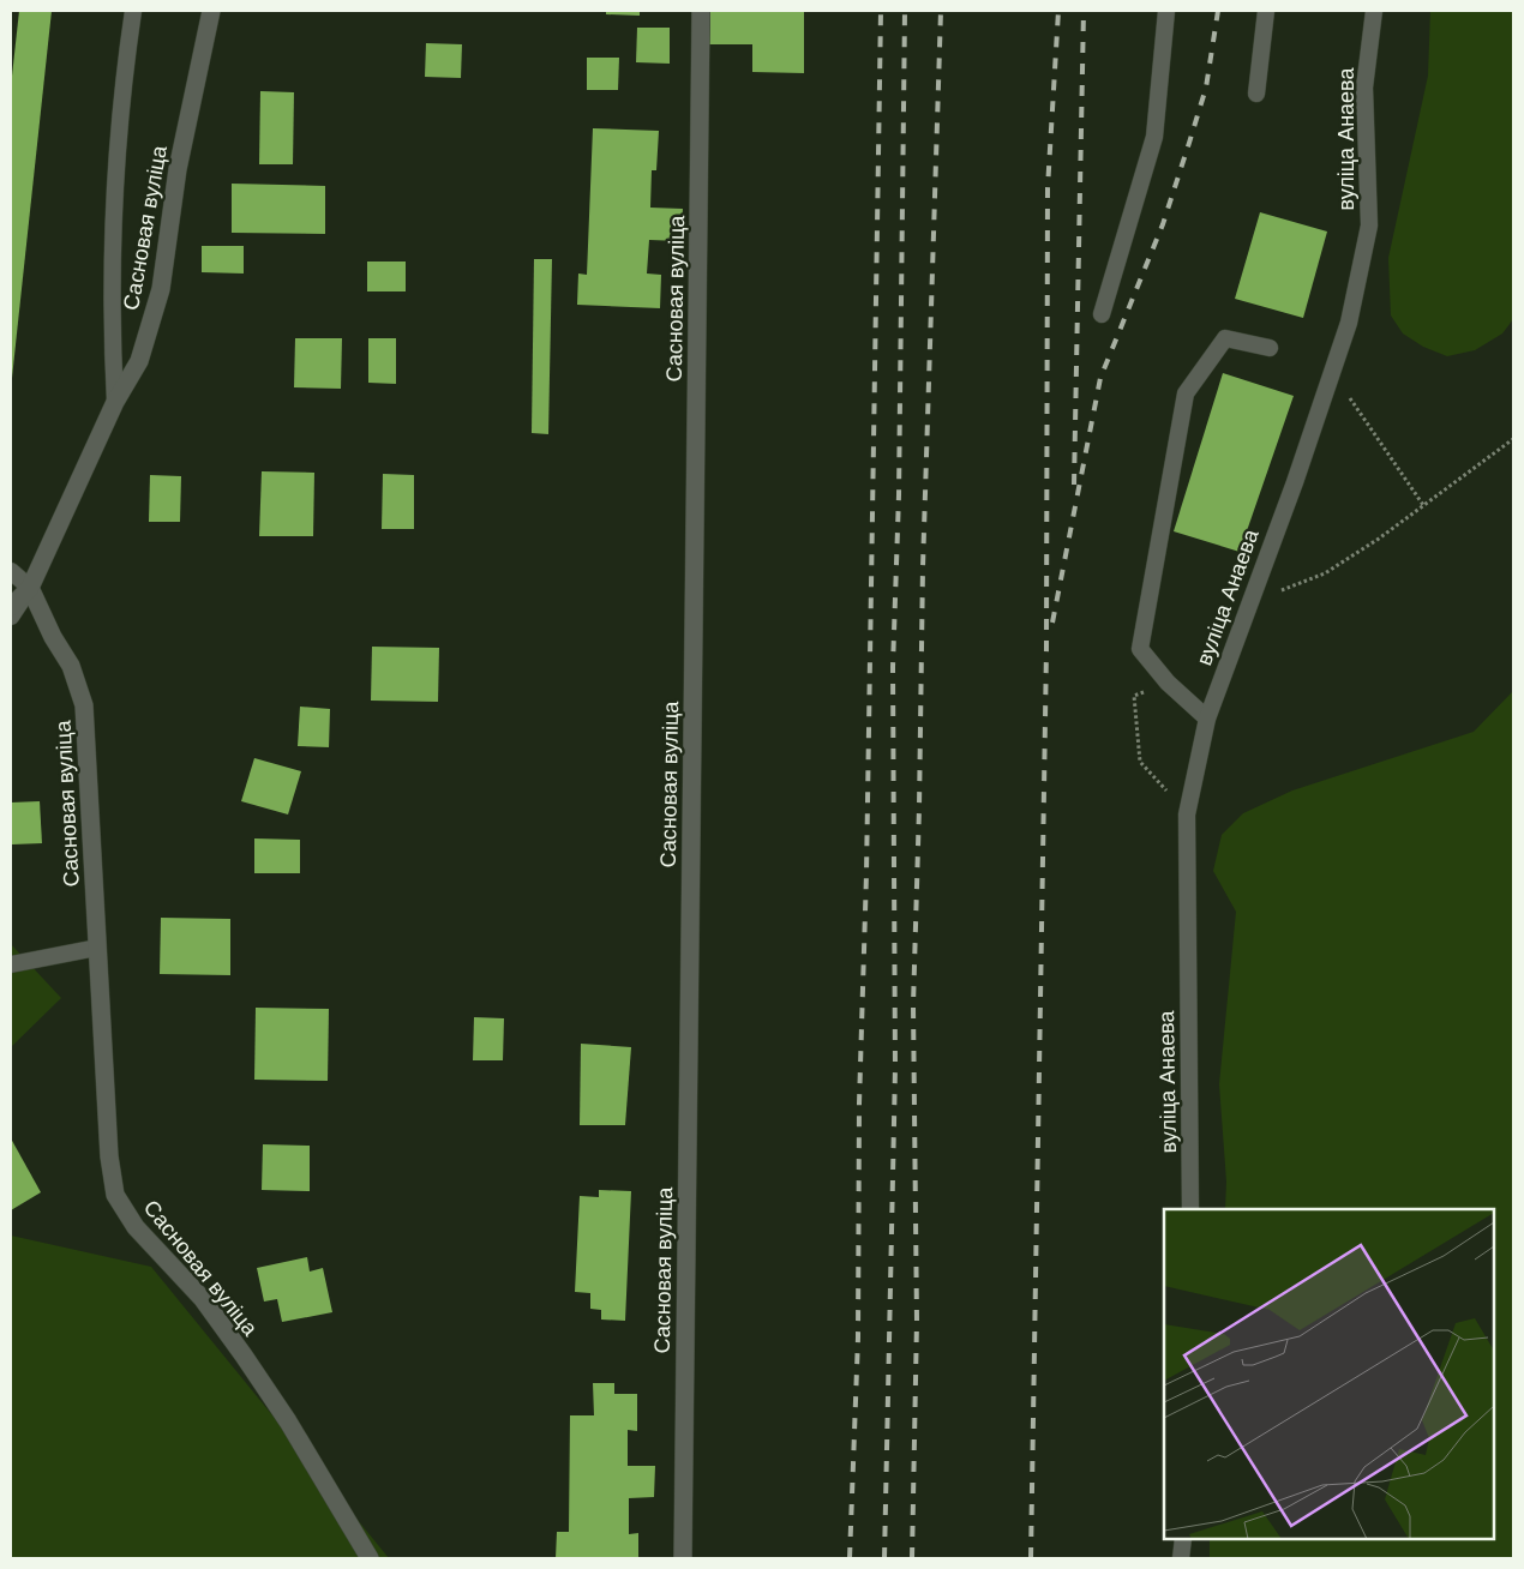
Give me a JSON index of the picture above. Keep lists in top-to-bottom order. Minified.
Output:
{"streets":{"street":["Сасновая вуліца"],"lane":["вуліца Анаева"]}}
